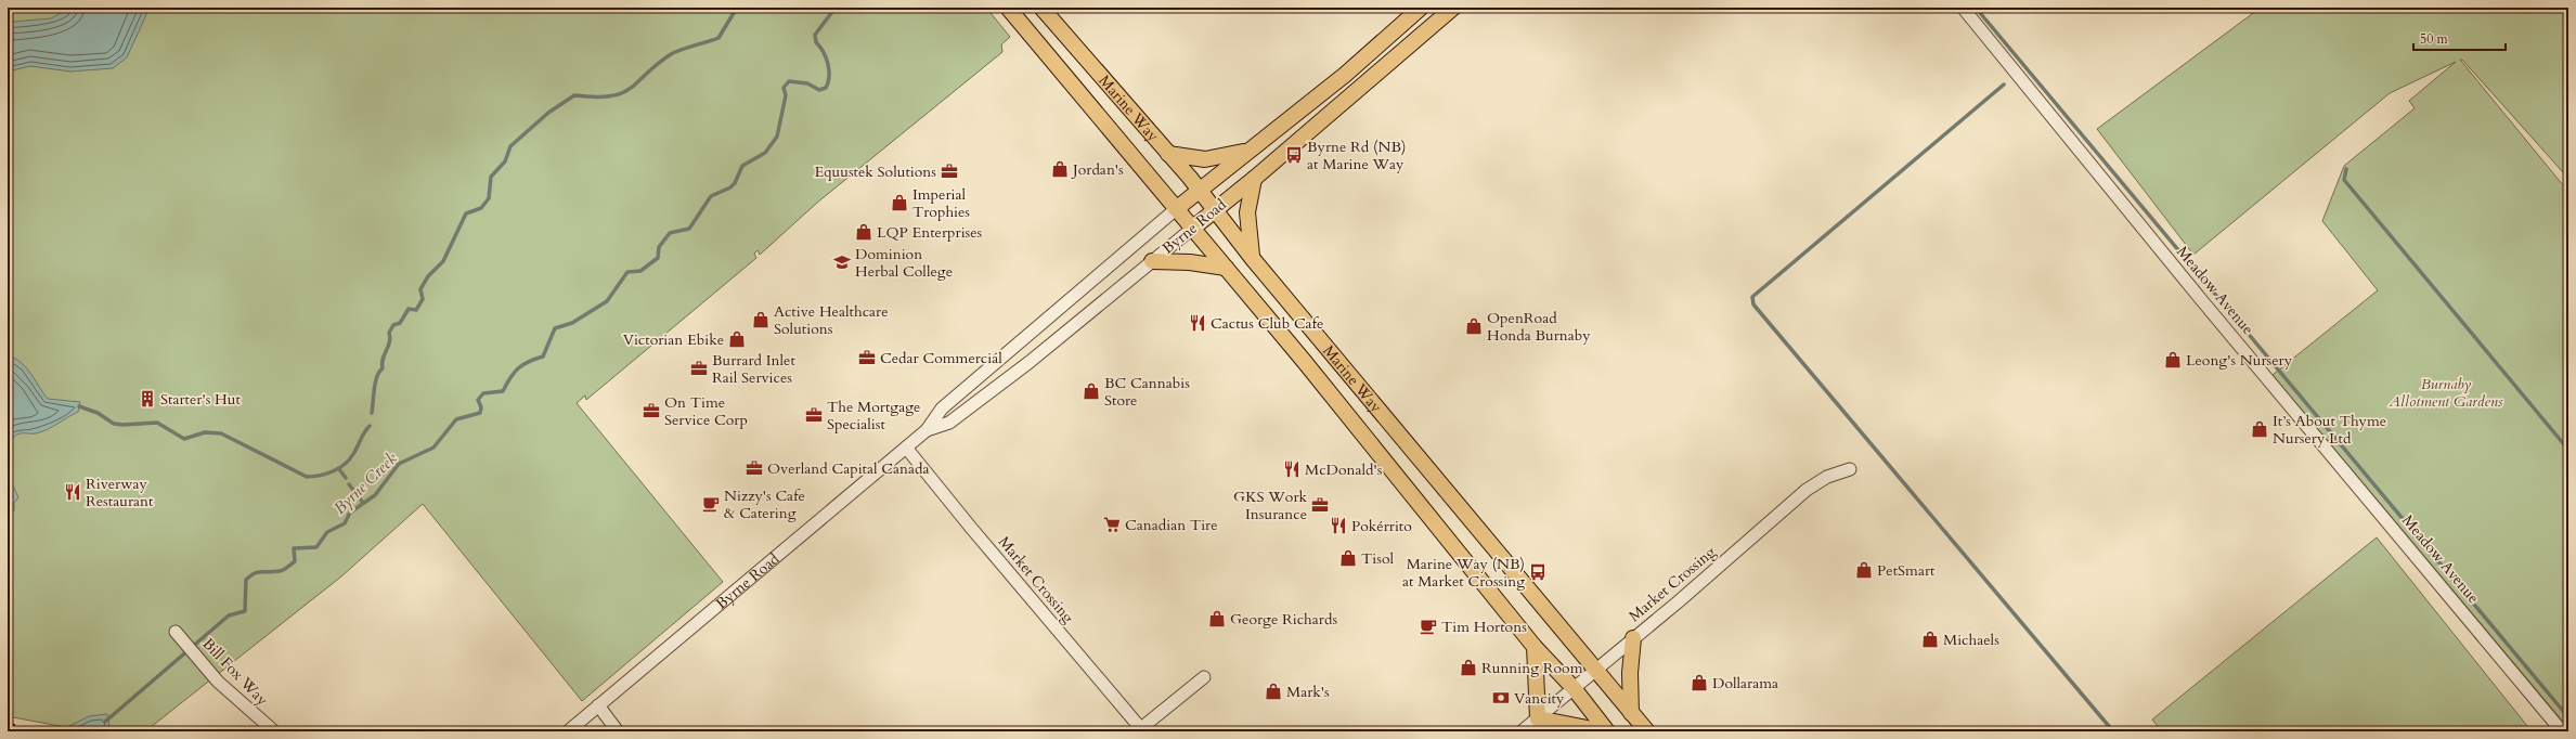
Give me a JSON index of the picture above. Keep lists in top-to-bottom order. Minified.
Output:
{"streets":{"main road":["Marine Way","Byrne Road"],"street":["Meadow Avenue","Market Crossing","Bill Fox Way"]},"crossings":[["Marine Way","Byrne Road"],["Marine Way","Market Crossing"],["Byrne Road","Market Crossing"]],"water":["Byrne Creek"],"parks":["Burnaby Allotment Gardens"],"places":{"bus stop":["Byrne Rd (NB) at Marine Way","Marine Way (NB) at Market Crossing"],"shop":["Jordan's","Imperial Trophies","LQP Enterprises","Active Healthcare Solutions","OpenRoad Honda Burnaby","Victorian Ebike","Leong's Nursery","BC Cannabis Store","It’s About Thyme Nursery Ltd","Tisol","PetSmart","George Richards","Michaels","Running Room","Dollarama","Mark's"],"office":["Equustek Solutions","Cedar Commercial","Burrard Inlet Rail Services","On Time Service Corp","The Mortgage Specialist","Overland Capital Canada","GKS Work Insurance"],"school or university":["Dominion Herbal College"],"restaurant":["Cactus Club Cafe","McDonald's","Riverway Restaurant","Pokérrito"],"building":["Starter's Hut"],"cafe":["Nizzy's Cafe & Catering","Tim Hortons"],"supermarket":["Canadian Tire"],"bank":["Vancity"]},"scale_bar":"50 m"}
